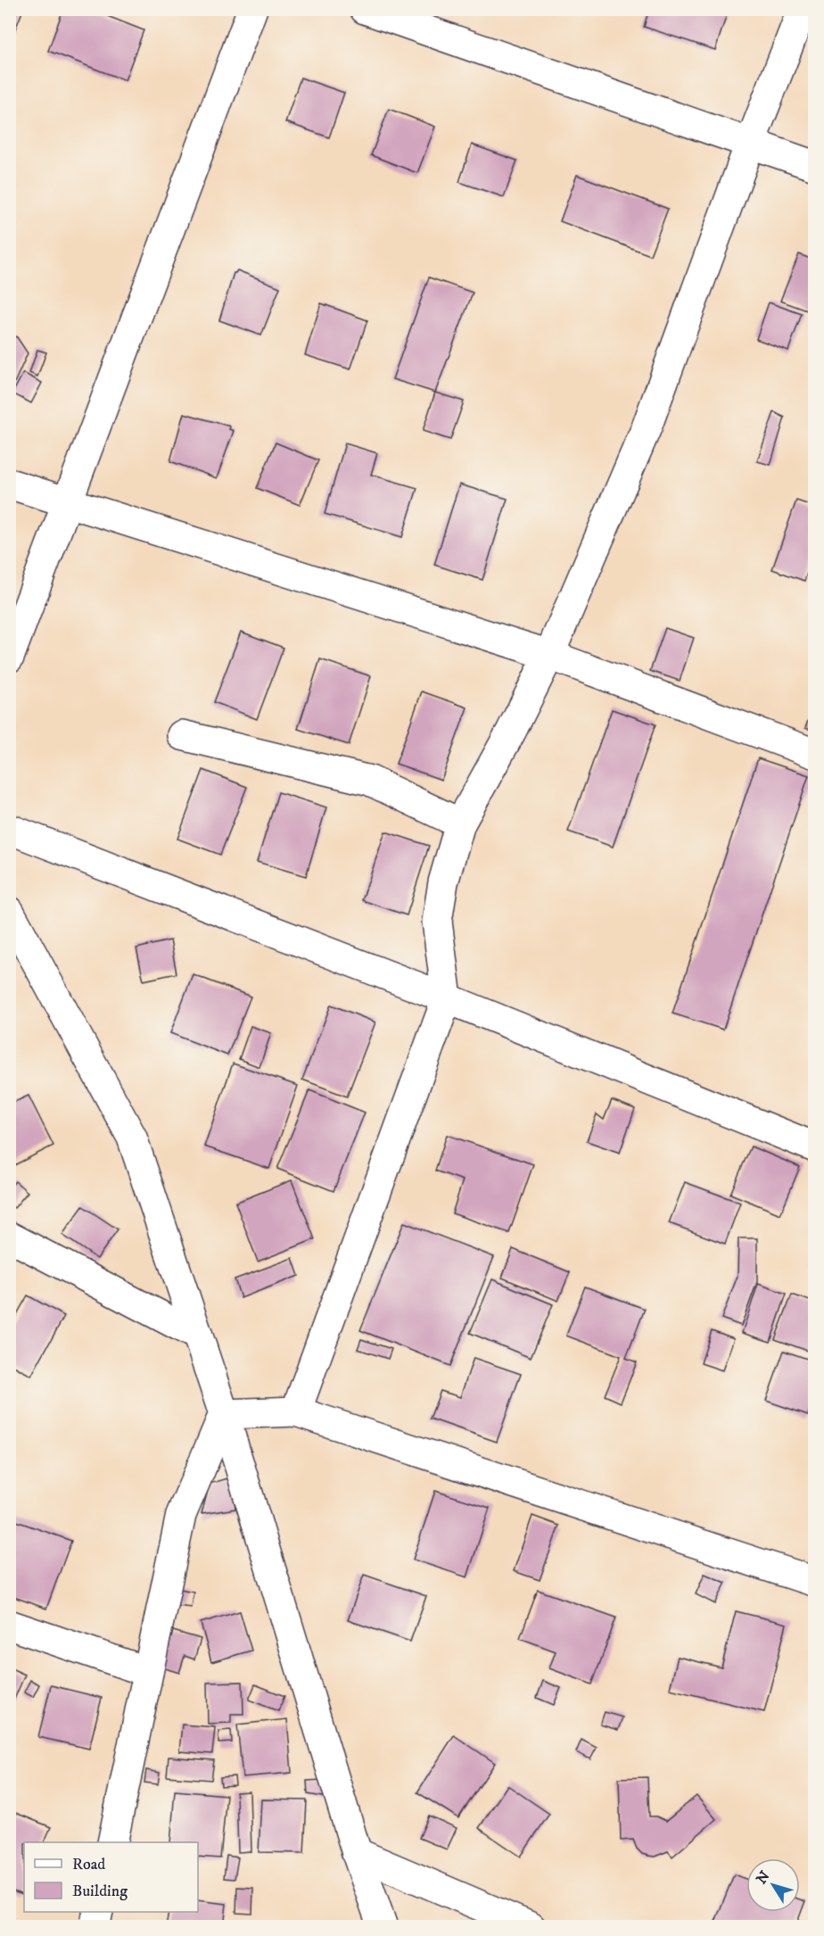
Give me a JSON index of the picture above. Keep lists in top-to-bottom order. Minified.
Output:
{"legend":["Road","Building"],"north":"top left"}
